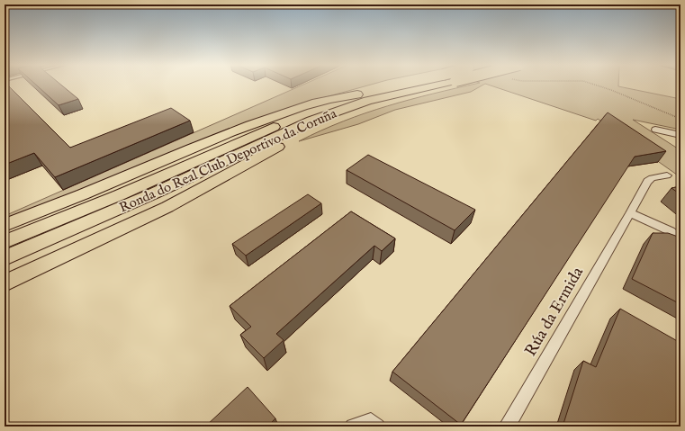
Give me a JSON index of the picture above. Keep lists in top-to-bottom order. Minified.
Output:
{"streets":{"highway":["Ronda do Real Club Deportivo da Coruña"],"street":["Rúa da Ermida"]}}
